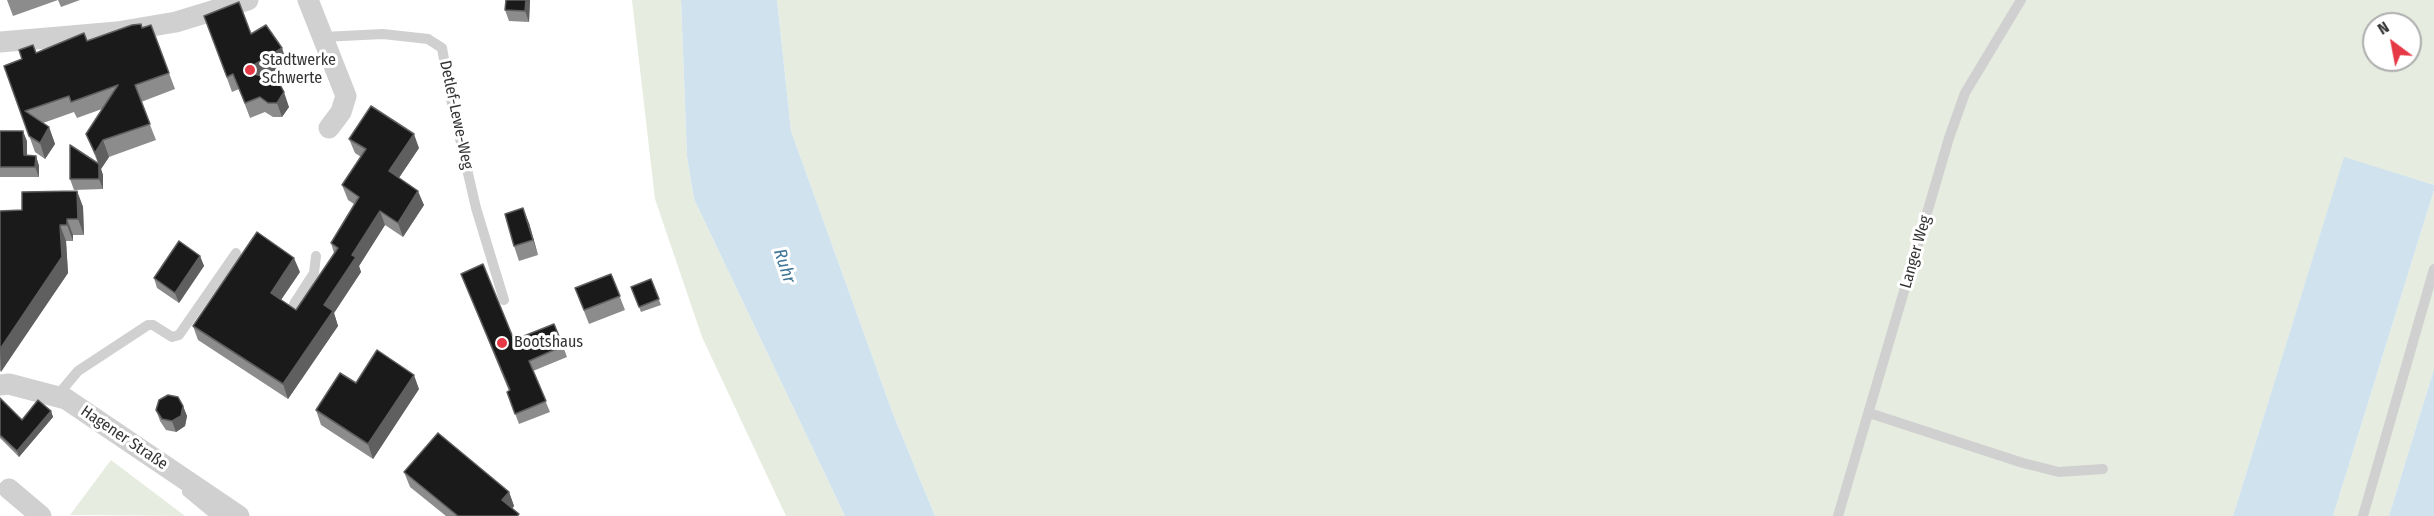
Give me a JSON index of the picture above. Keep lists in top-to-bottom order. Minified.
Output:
{"streets":{"street":["Hagener Straße"],"lane":["Detlef-Lewe-Weg","Langer Weg"]},"water":["Ruhr"],"places":["Stadtwerke Schwerte","Bootshaus"],"north":"top left"}
